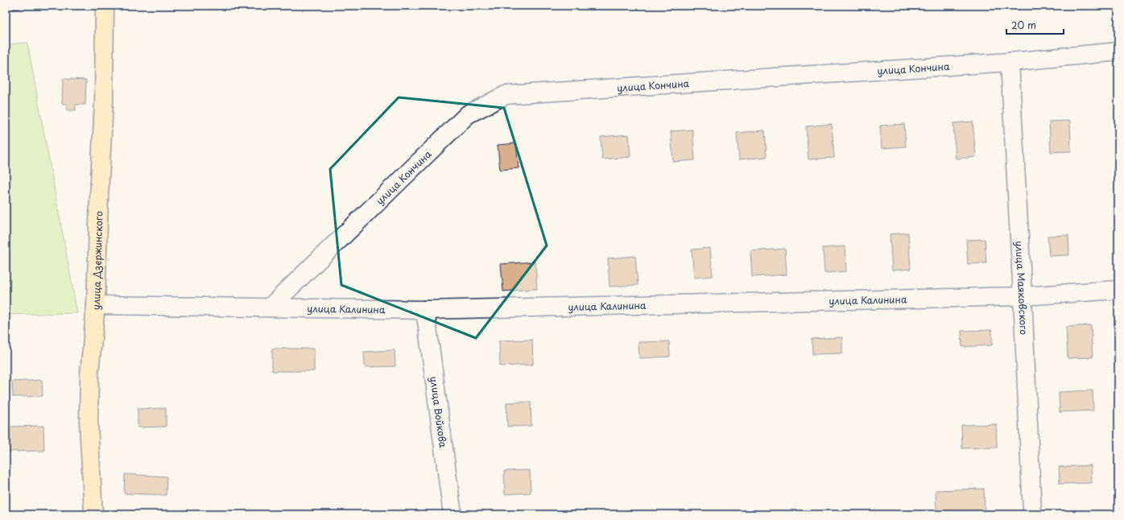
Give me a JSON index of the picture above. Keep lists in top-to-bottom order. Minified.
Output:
{"streets":{"main road":["улица Дзержинского"],"street":["улица Кончина","улица Маяковского","улица Калинина","улица Войкова"]},"crossings":[["улица Кончина","улица Маяковского"],["улица Кончина","улица Калинина"],["улица Дзержинского","улица Калинина"],["улица Маяковского","улица Калинина"],["улица Калинина","улица Войкова"]],"scale_bar":"20 m"}
